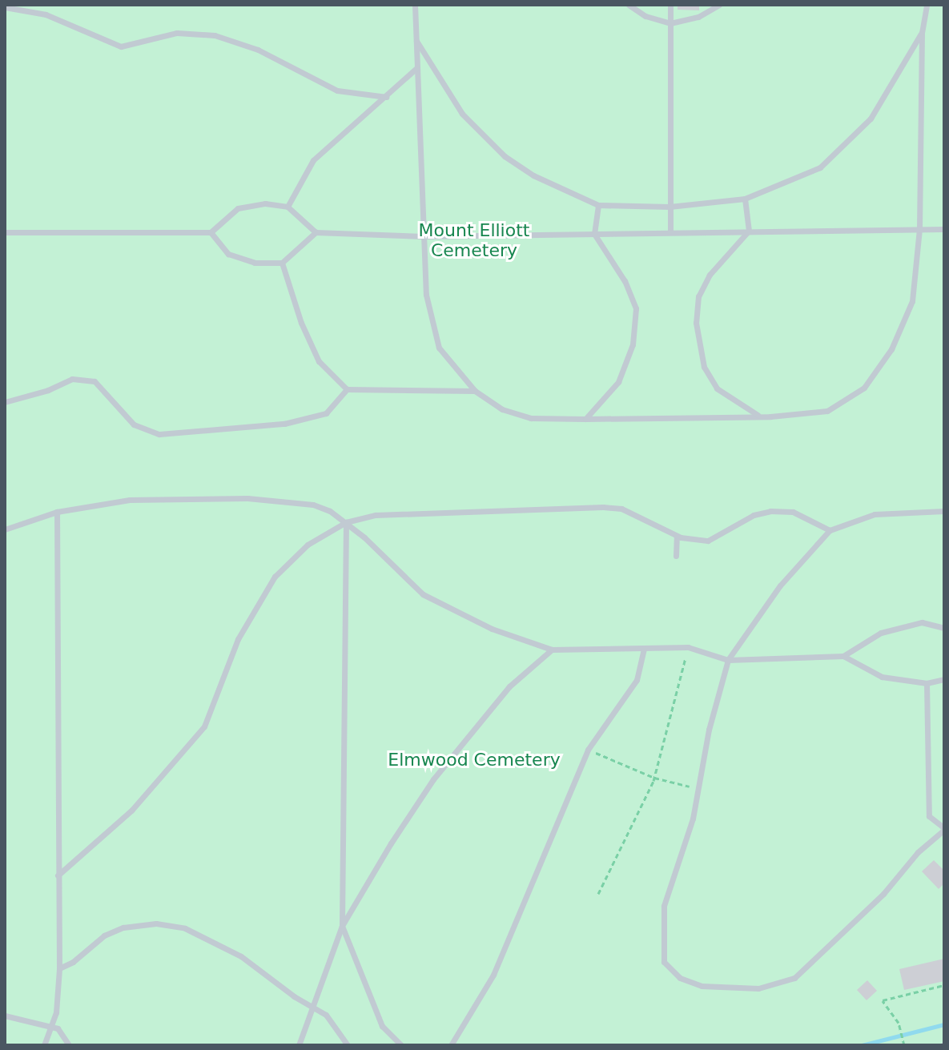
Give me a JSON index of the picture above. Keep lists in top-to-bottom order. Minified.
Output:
{"parks":["Mount Elliott Cemetery","Elmwood Cemetery"]}
